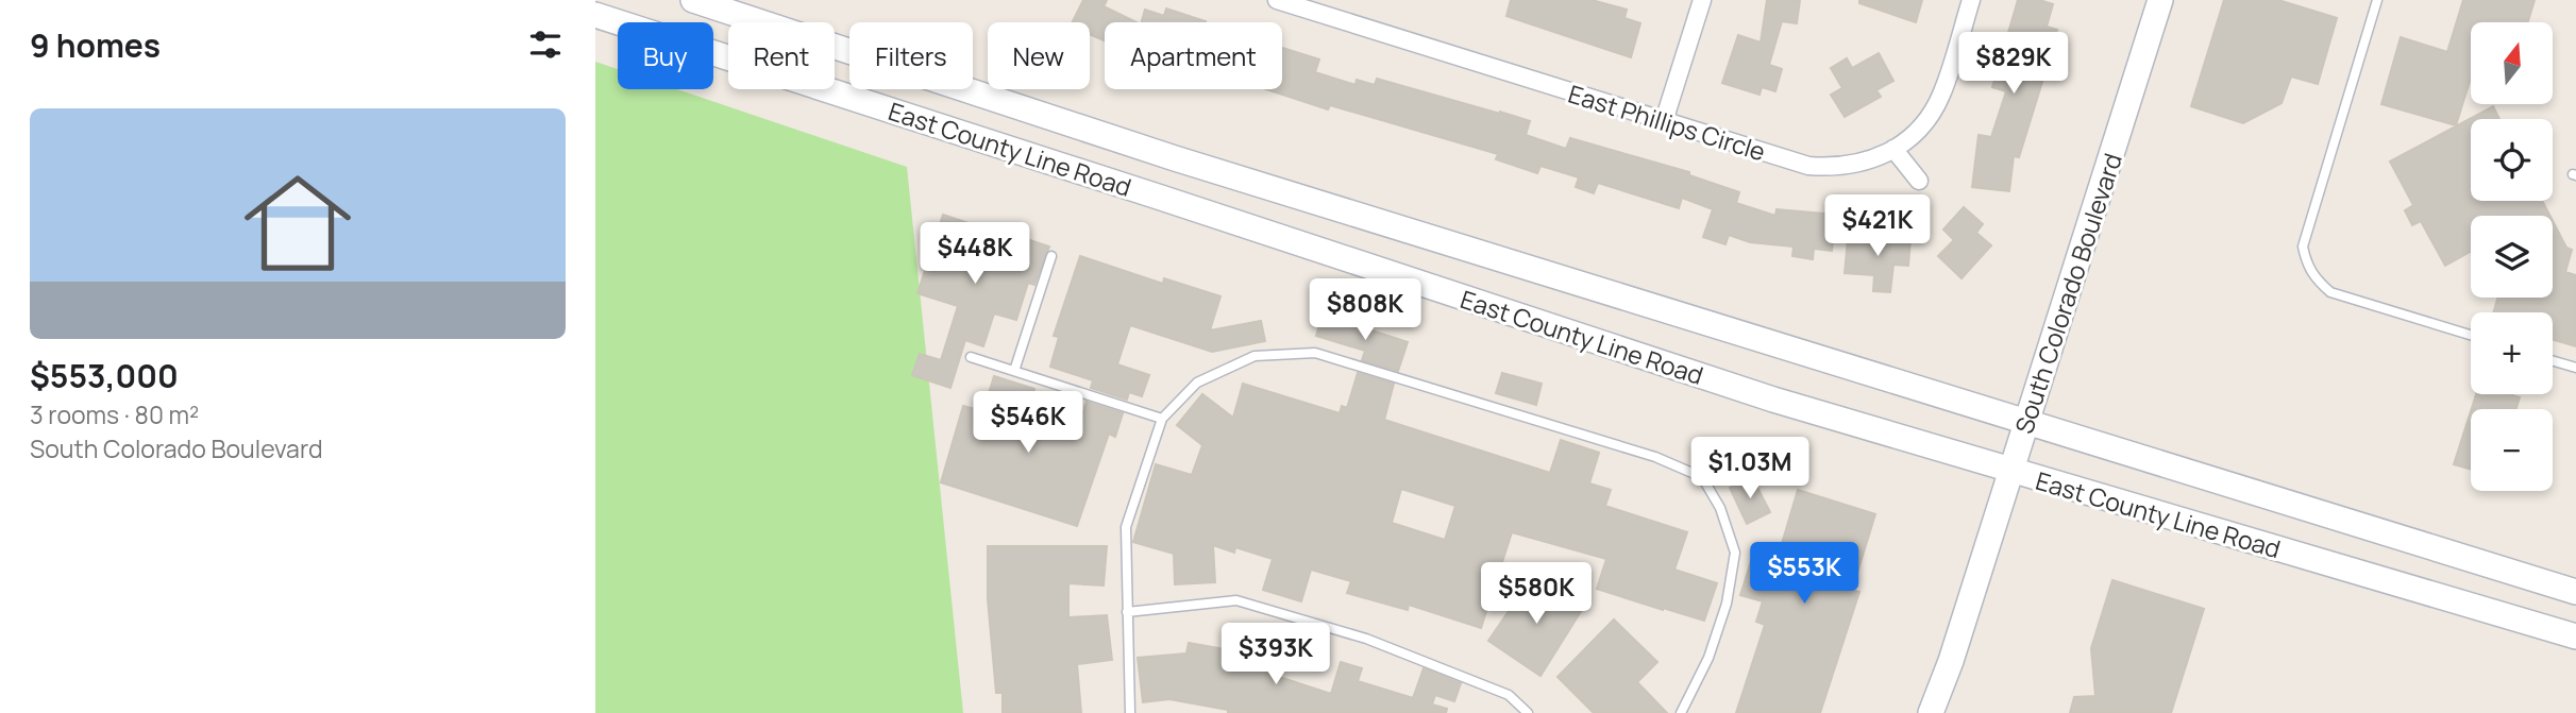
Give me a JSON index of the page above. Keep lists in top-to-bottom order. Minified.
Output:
{"streets":{"main road":["East County Line Road","South Colorado Boulevard"],"street":["East Phillips Circle"]},"crossings":[["East County Line Road","South Colorado Boulevard"]],"north":"top","page":{"heading":"9 homes","map_buttons":["+","−"],"chip":["Buy","Rent","Filters","New","Apartment"],"price":["$829K","$421K","$448K","$808K","$546K","$1.03M","$553K","$580K","$393K"],"list":[{"name":"$553,000","note":"3 rooms · 80 m² · South Colorado Boulevard"}]}}
